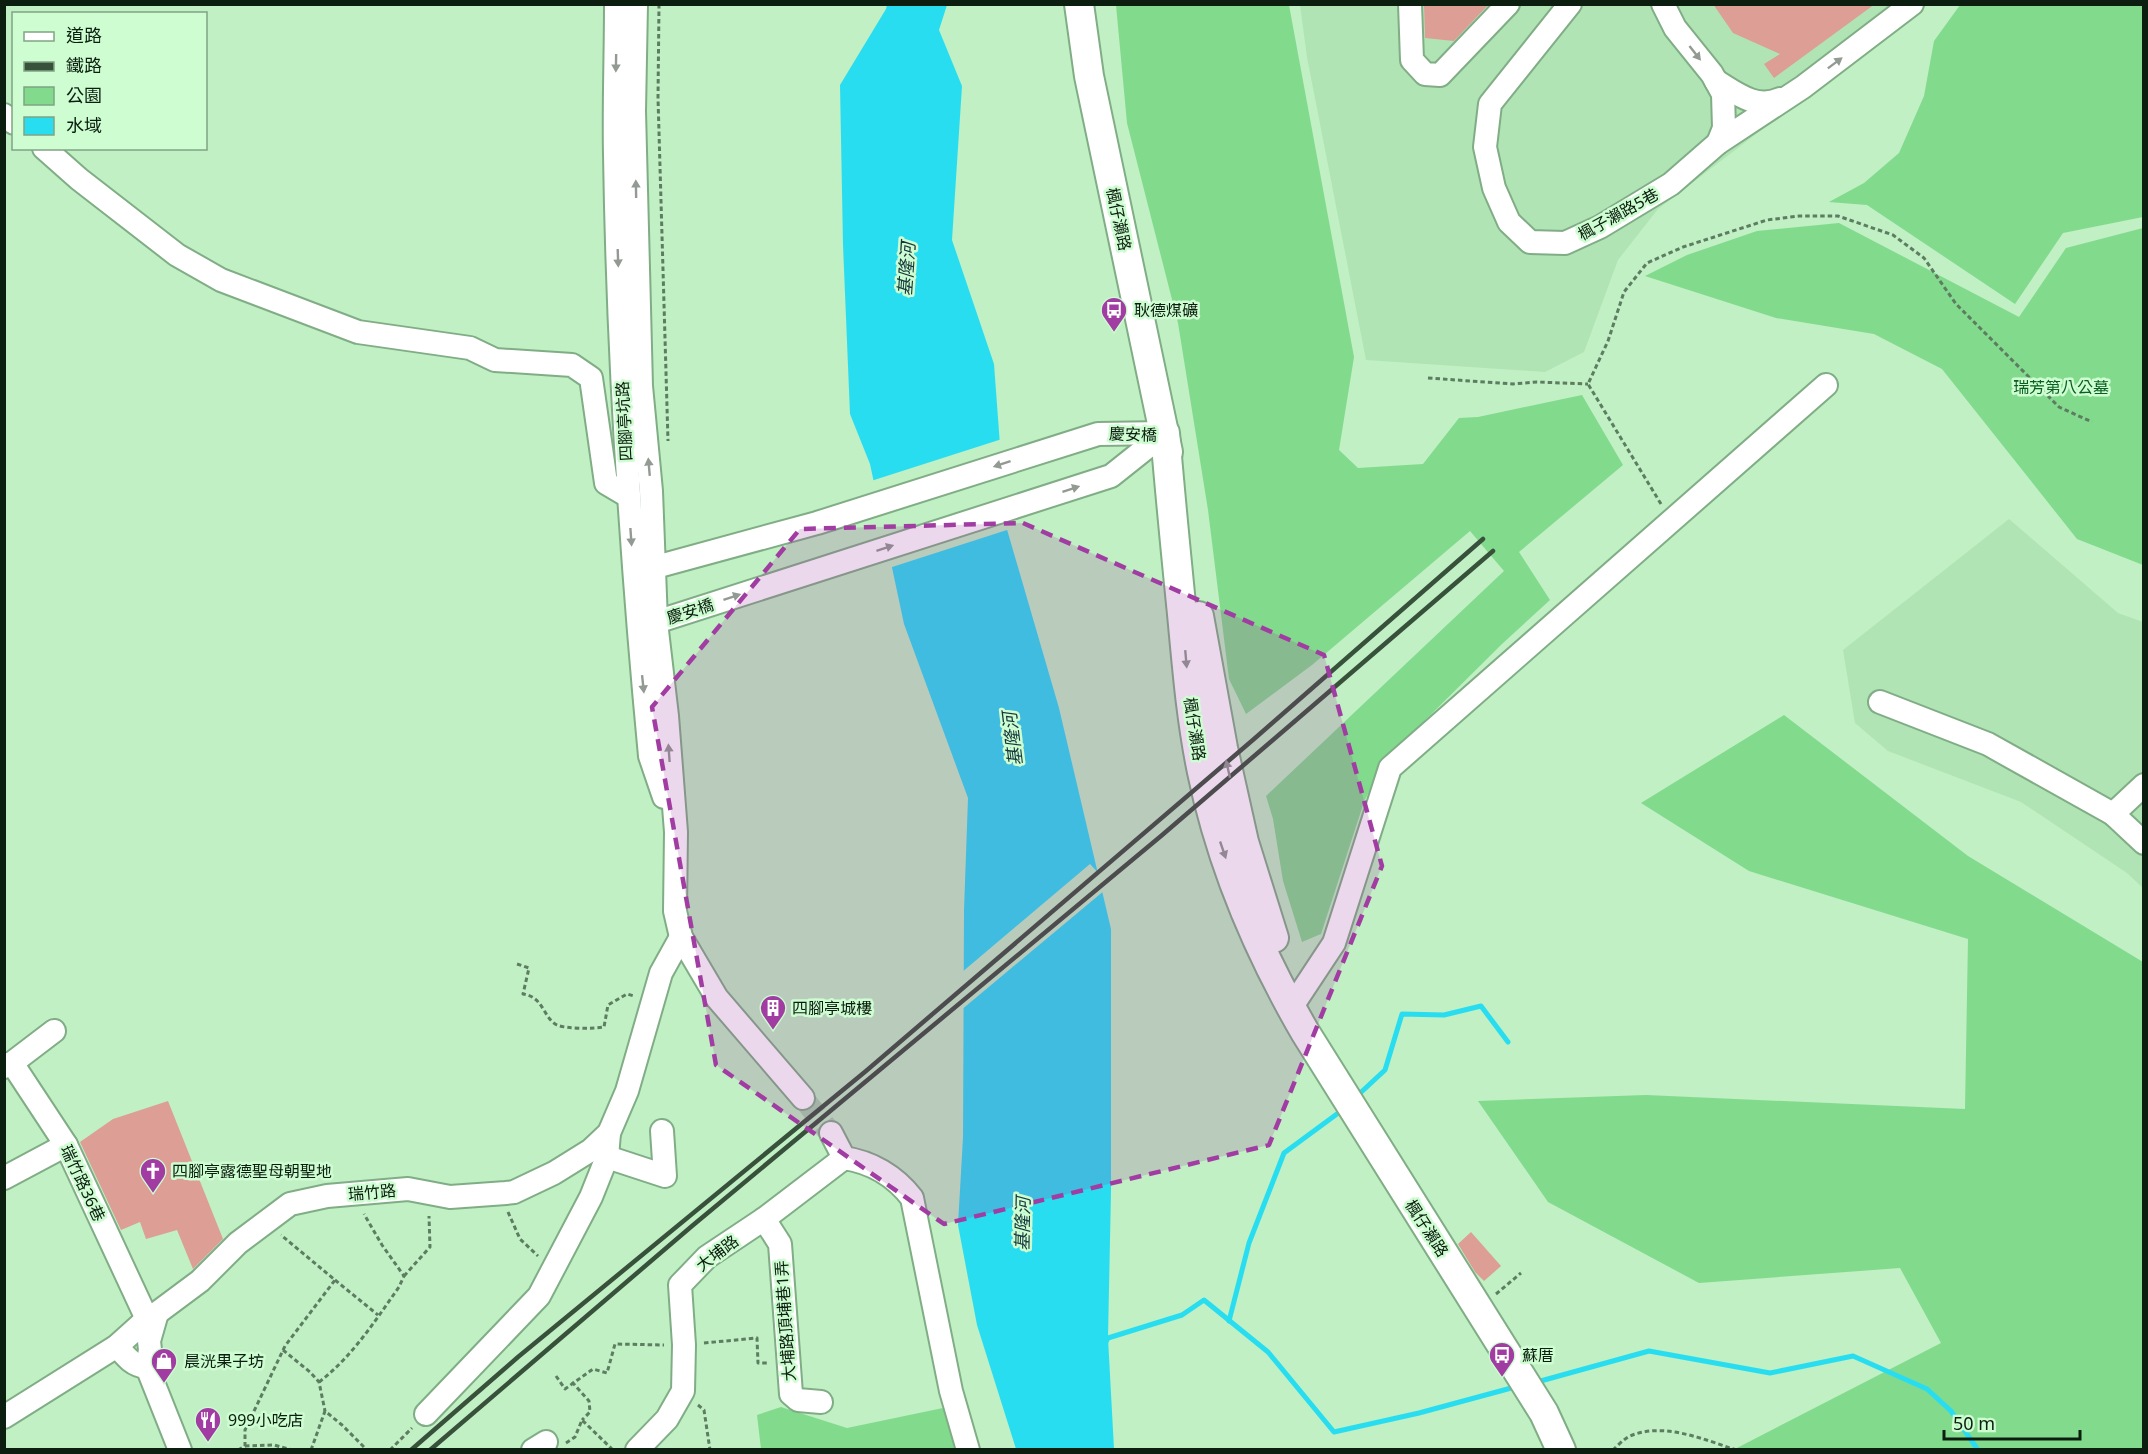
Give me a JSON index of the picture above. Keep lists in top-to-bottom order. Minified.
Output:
{"streets":{"main road":["楓仔瀨路"],"street":["楓子瀨路5巷","四腳亭坑路","慶安橋","瑞竹路36巷","瑞竹路","大埔路","大埔路頂埔巷1弄"]},"crossings":[["楓仔瀨路","慶安橋"],["四腳亭坑路","慶安橋"],["四腳亭坑路","瑞竹路"],["瑞竹路36巷","瑞竹路"],["大埔路","大埔路頂埔巷1弄"]],"water":["基隆河"],"parks":["瑞芳第八公墓"],"places":{"bus stop":["耿德煤礦","蘇厝"],"building":["四腳亭城樓"],"church":["四腳亭露德聖母朝聖地"],"shop":["晨洸果子坊"],"restaurant":["999小吃店"]},"legend":["道路","鐵路","公園","水域"],"scale_bar":"50 m"}
